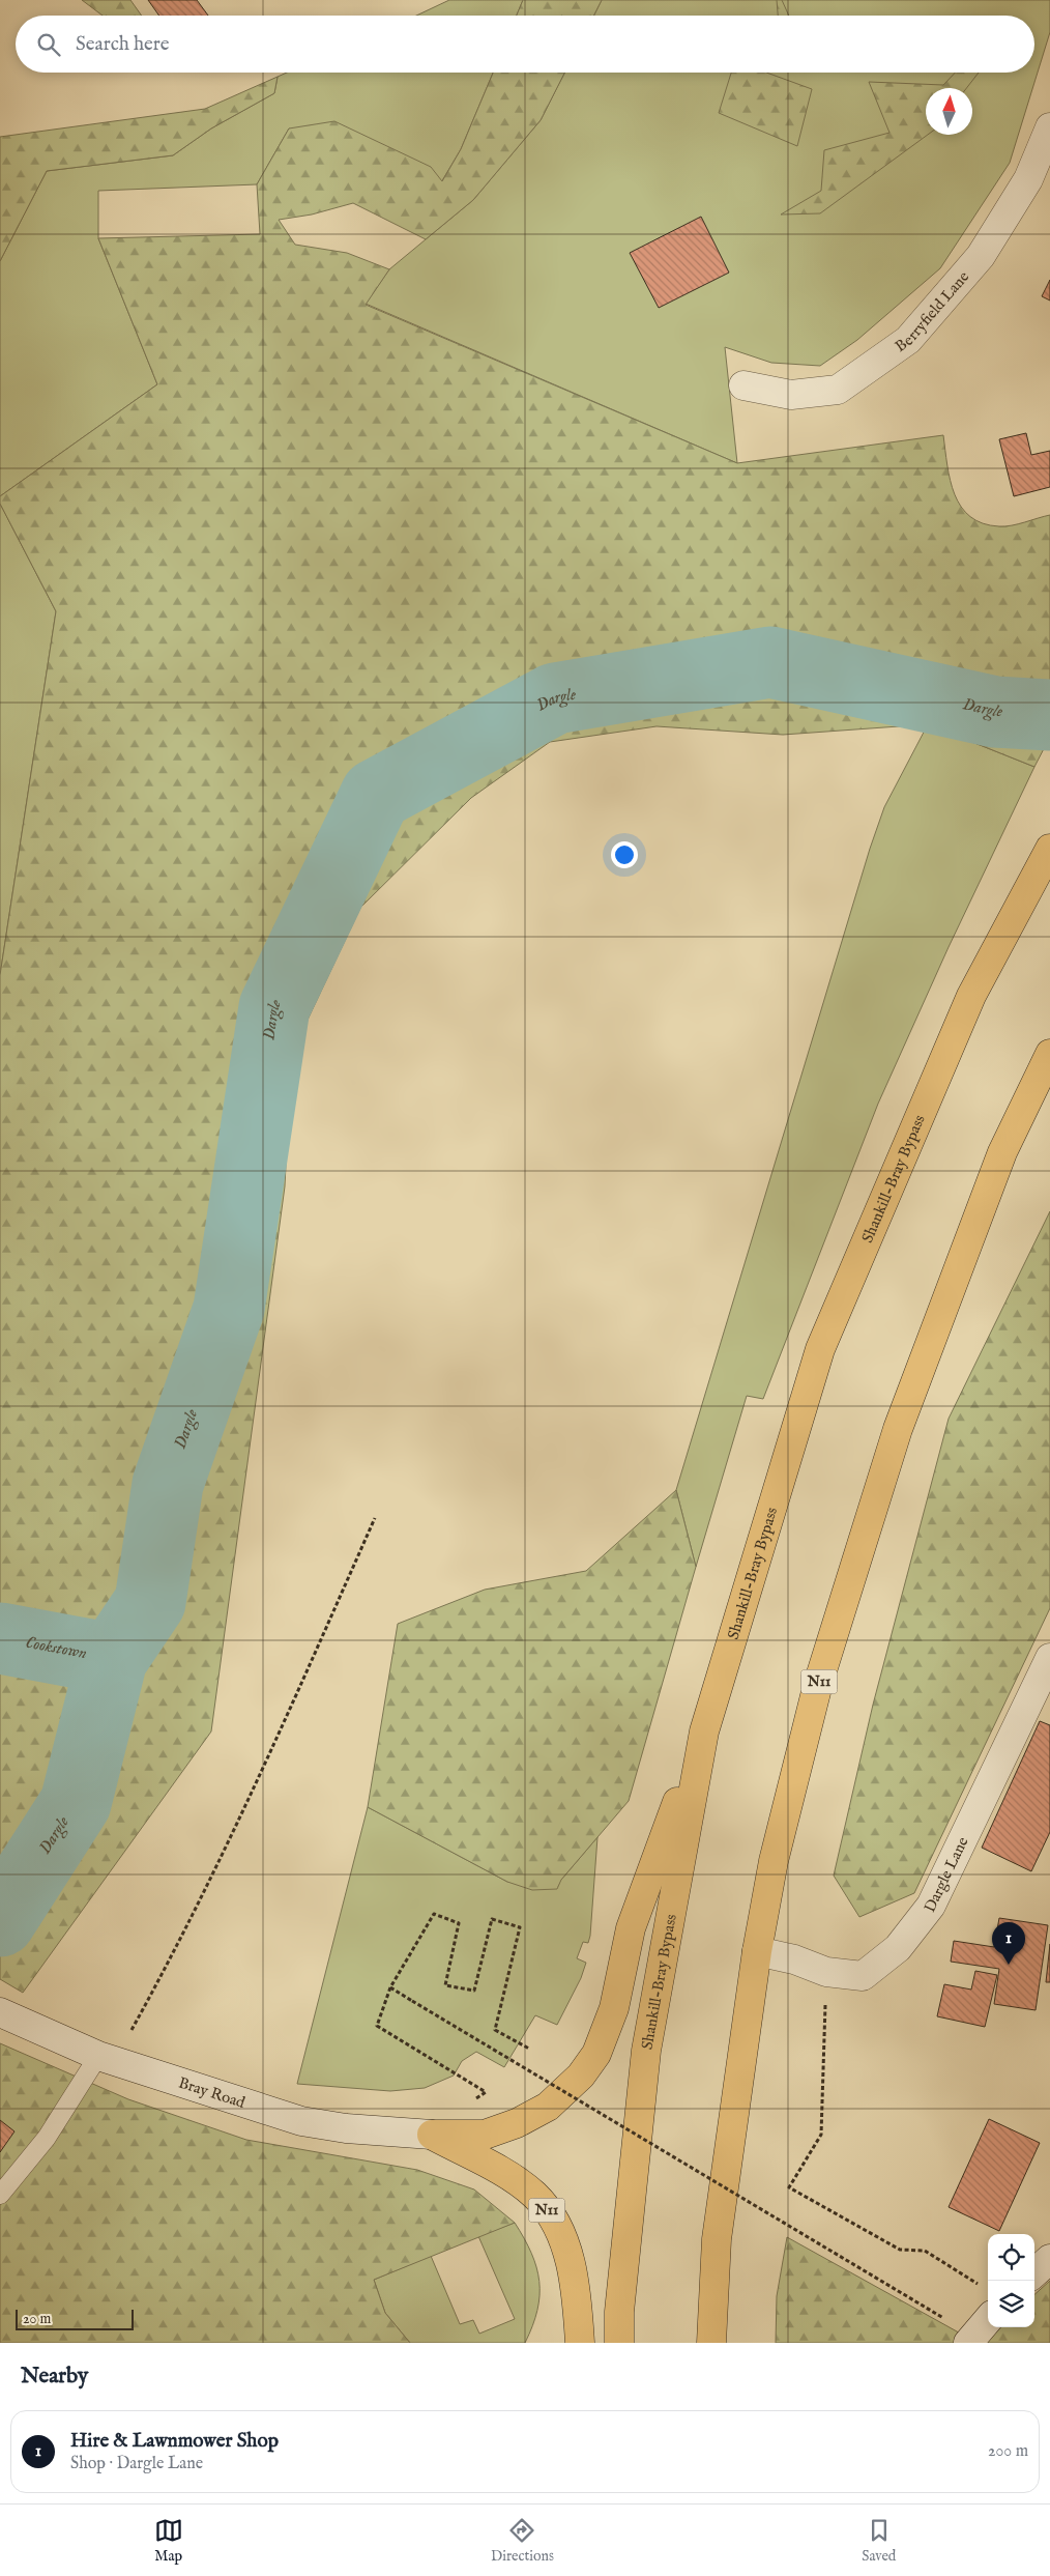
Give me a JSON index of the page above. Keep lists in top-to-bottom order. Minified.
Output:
{"streets":{"highway":["Shankill-Bray Bypass","N11"],"street":["Berryfield Lane","Dargle Lane","Bray Road"]},"crossings":[["N11","Dargle Lane"],["N11","Bray Road"]],"water":["Dargle","Cookstown"],"scale_bar":"20 m","north":"top","page":{"search":"Search here","pins":"1","scale":"20 m","heading":"Nearby","list":[{"mark":"1","name":"Hire & Lawnmower Shop","note":"Shop · Dargle Lane","value":"200 m"}],"nav":["Map","Directions","Saved"]}}
